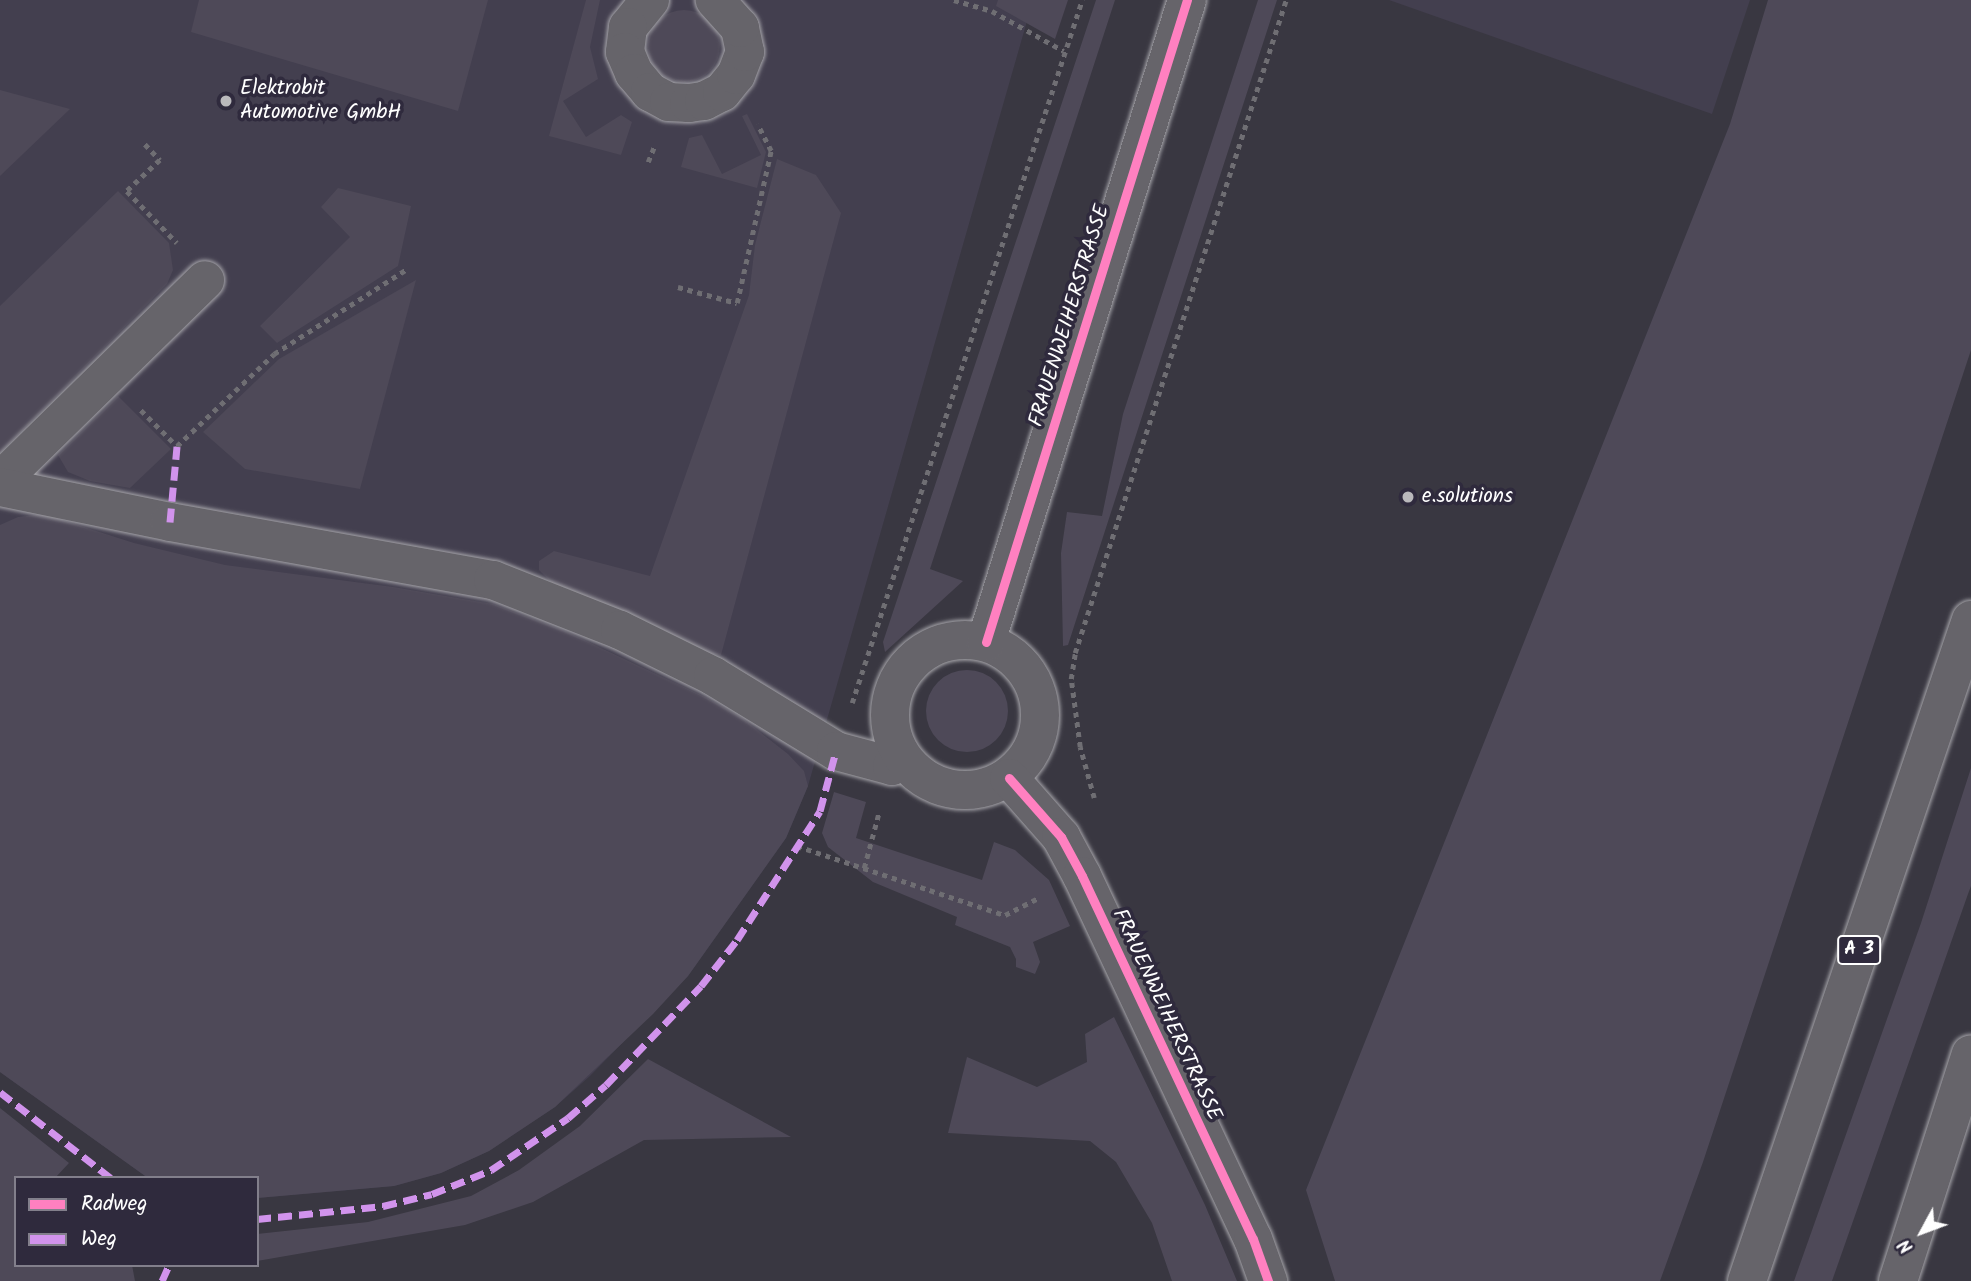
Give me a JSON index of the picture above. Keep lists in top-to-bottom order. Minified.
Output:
{"streets":{"main road":["FRAUENWEIHERSTRASSE","A 3"]},"places":["Elektrobit Automotive GmbH","e.solutions"],"legend":["Radweg","Weg"],"north":"bottom left"}
